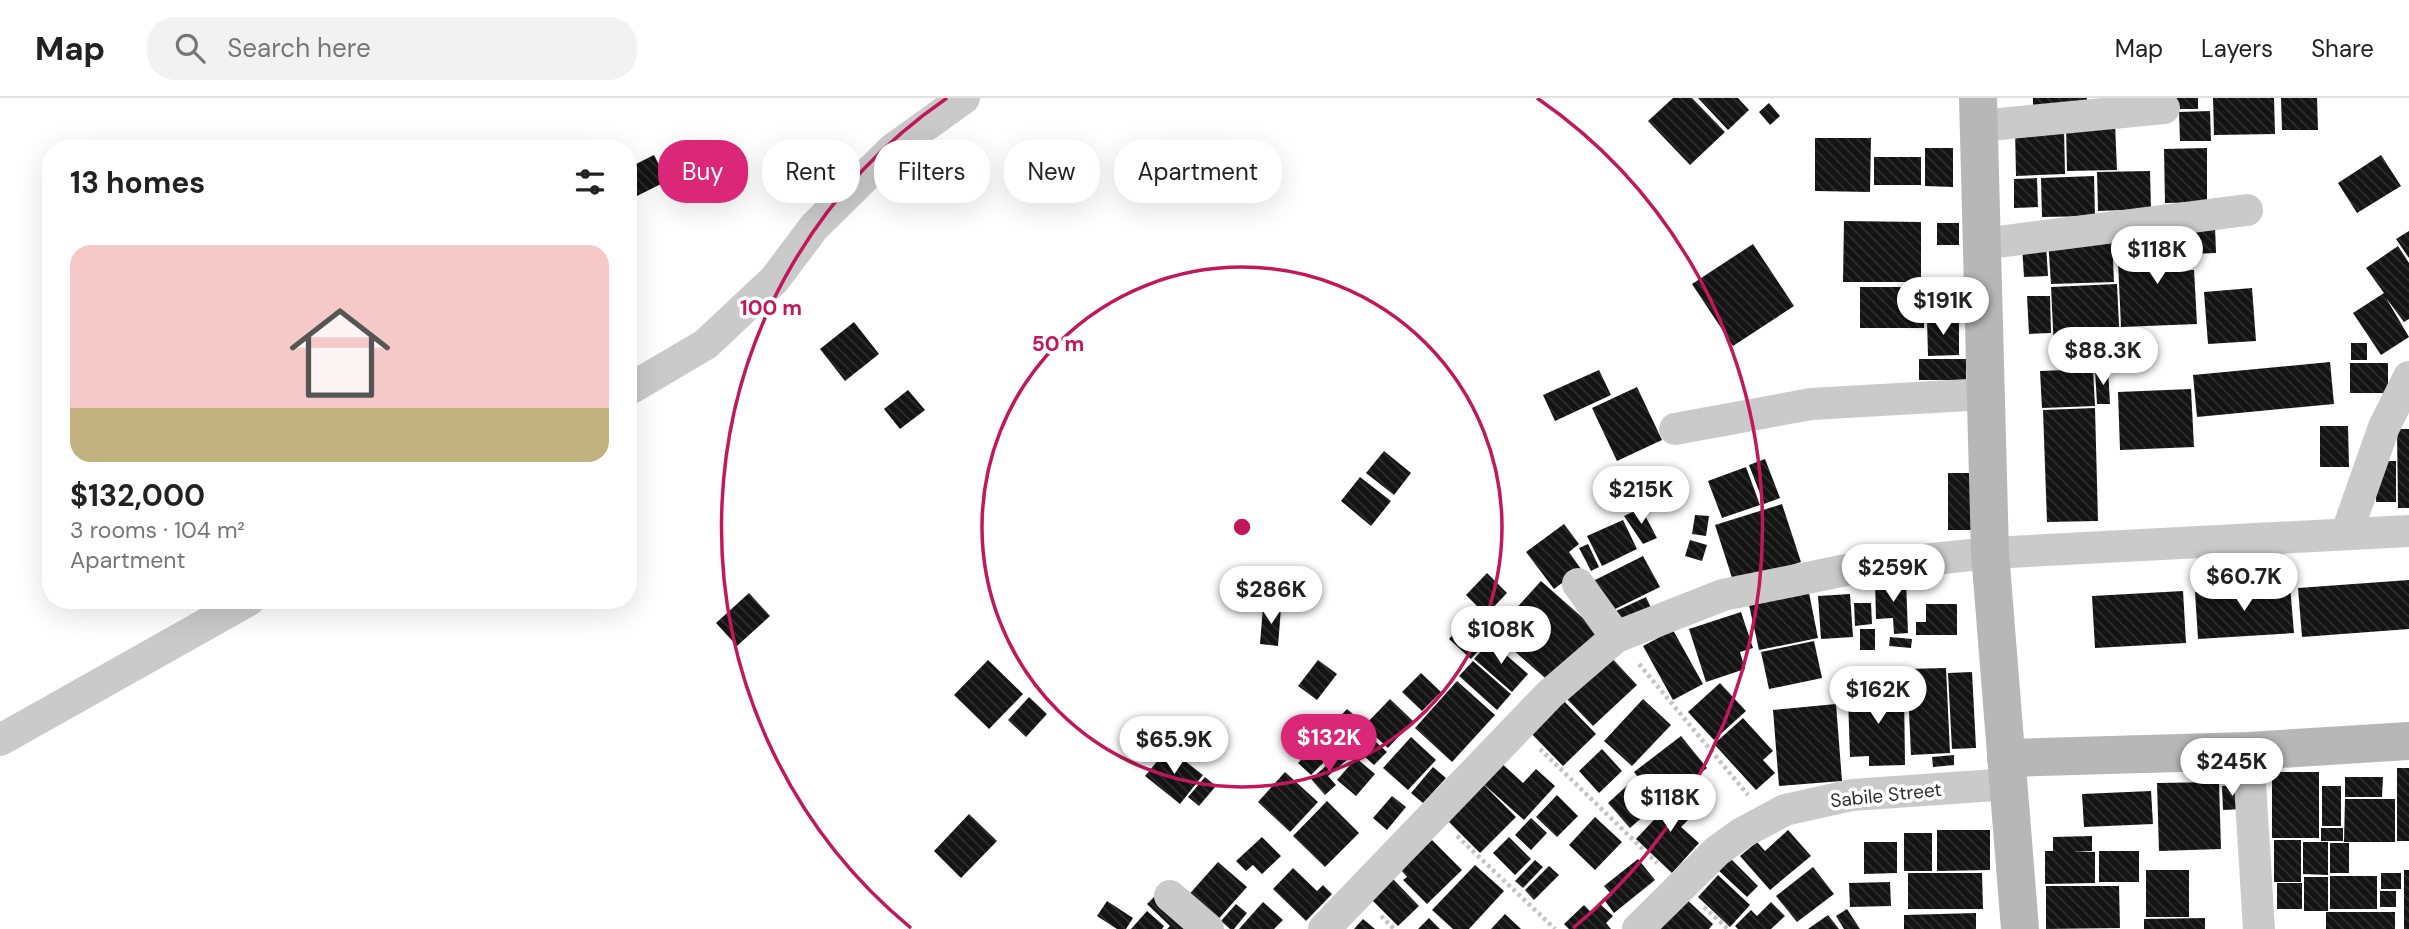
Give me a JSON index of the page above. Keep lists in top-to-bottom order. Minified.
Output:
{"streets":{"street":["Sabile Street"]},"page":{"header":"Map","search":"Search here","nav":["Map","Layers","Share"],"chip":["Buy","Rent","Filters","New","Apartment"],"heading":"13 homes","list":[{"name":"$132,000","note":"3 rooms · 104 m² · Apartment"}],"price":["$118K","$191K","$88.3K","$215K","$259K","$60.7K","$286K","$108K","$162K","$132K","$65.9K","$245K","$118K"]},"rings":["100 m","50 m"]}
